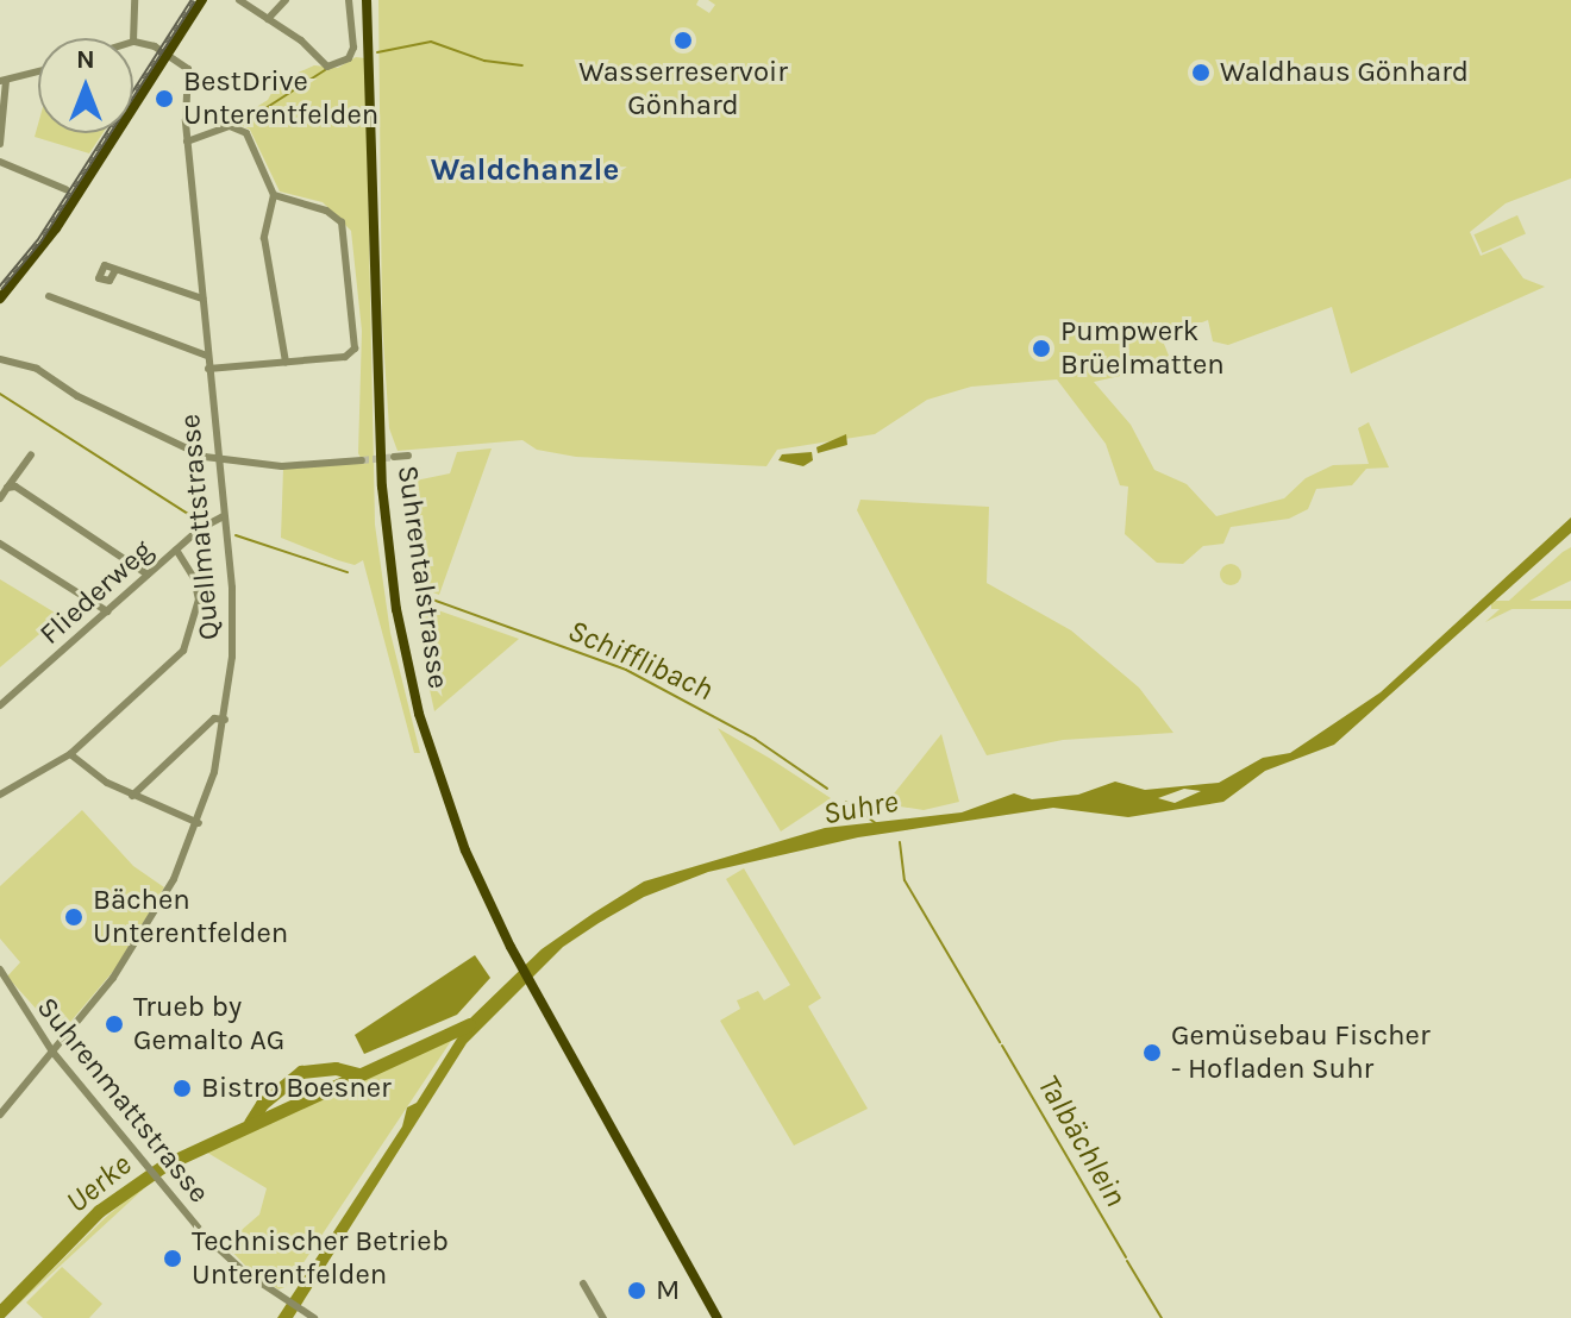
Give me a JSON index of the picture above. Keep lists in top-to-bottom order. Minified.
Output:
{"streets":{"main road":["Suhrentalstrasse"],"street":["Quellmattstrasse","Fliederweg","Suhrenmattstrasse"]},"crossings":[["Quellmattstrasse","Fliederweg"],["Quellmattstrasse","Suhrenmattstrasse"]],"districts":["Waldchanzle"],"water":["Schifflibach","Suhre","Talbächlein","Uerke"],"places":["Wasserreservoir Gönhard","Waldhaus Gönhard","BestDrive Unterentfelden","Pumpwerk Brüelmatten","Bächen Unterentfelden","Trueb by Gemalto AG","Gemüsebau Fischer - Hofladen Suhr","Bistro Boesner","Technischer Betrieb Unterentfelden","M"],"north":"top"}
